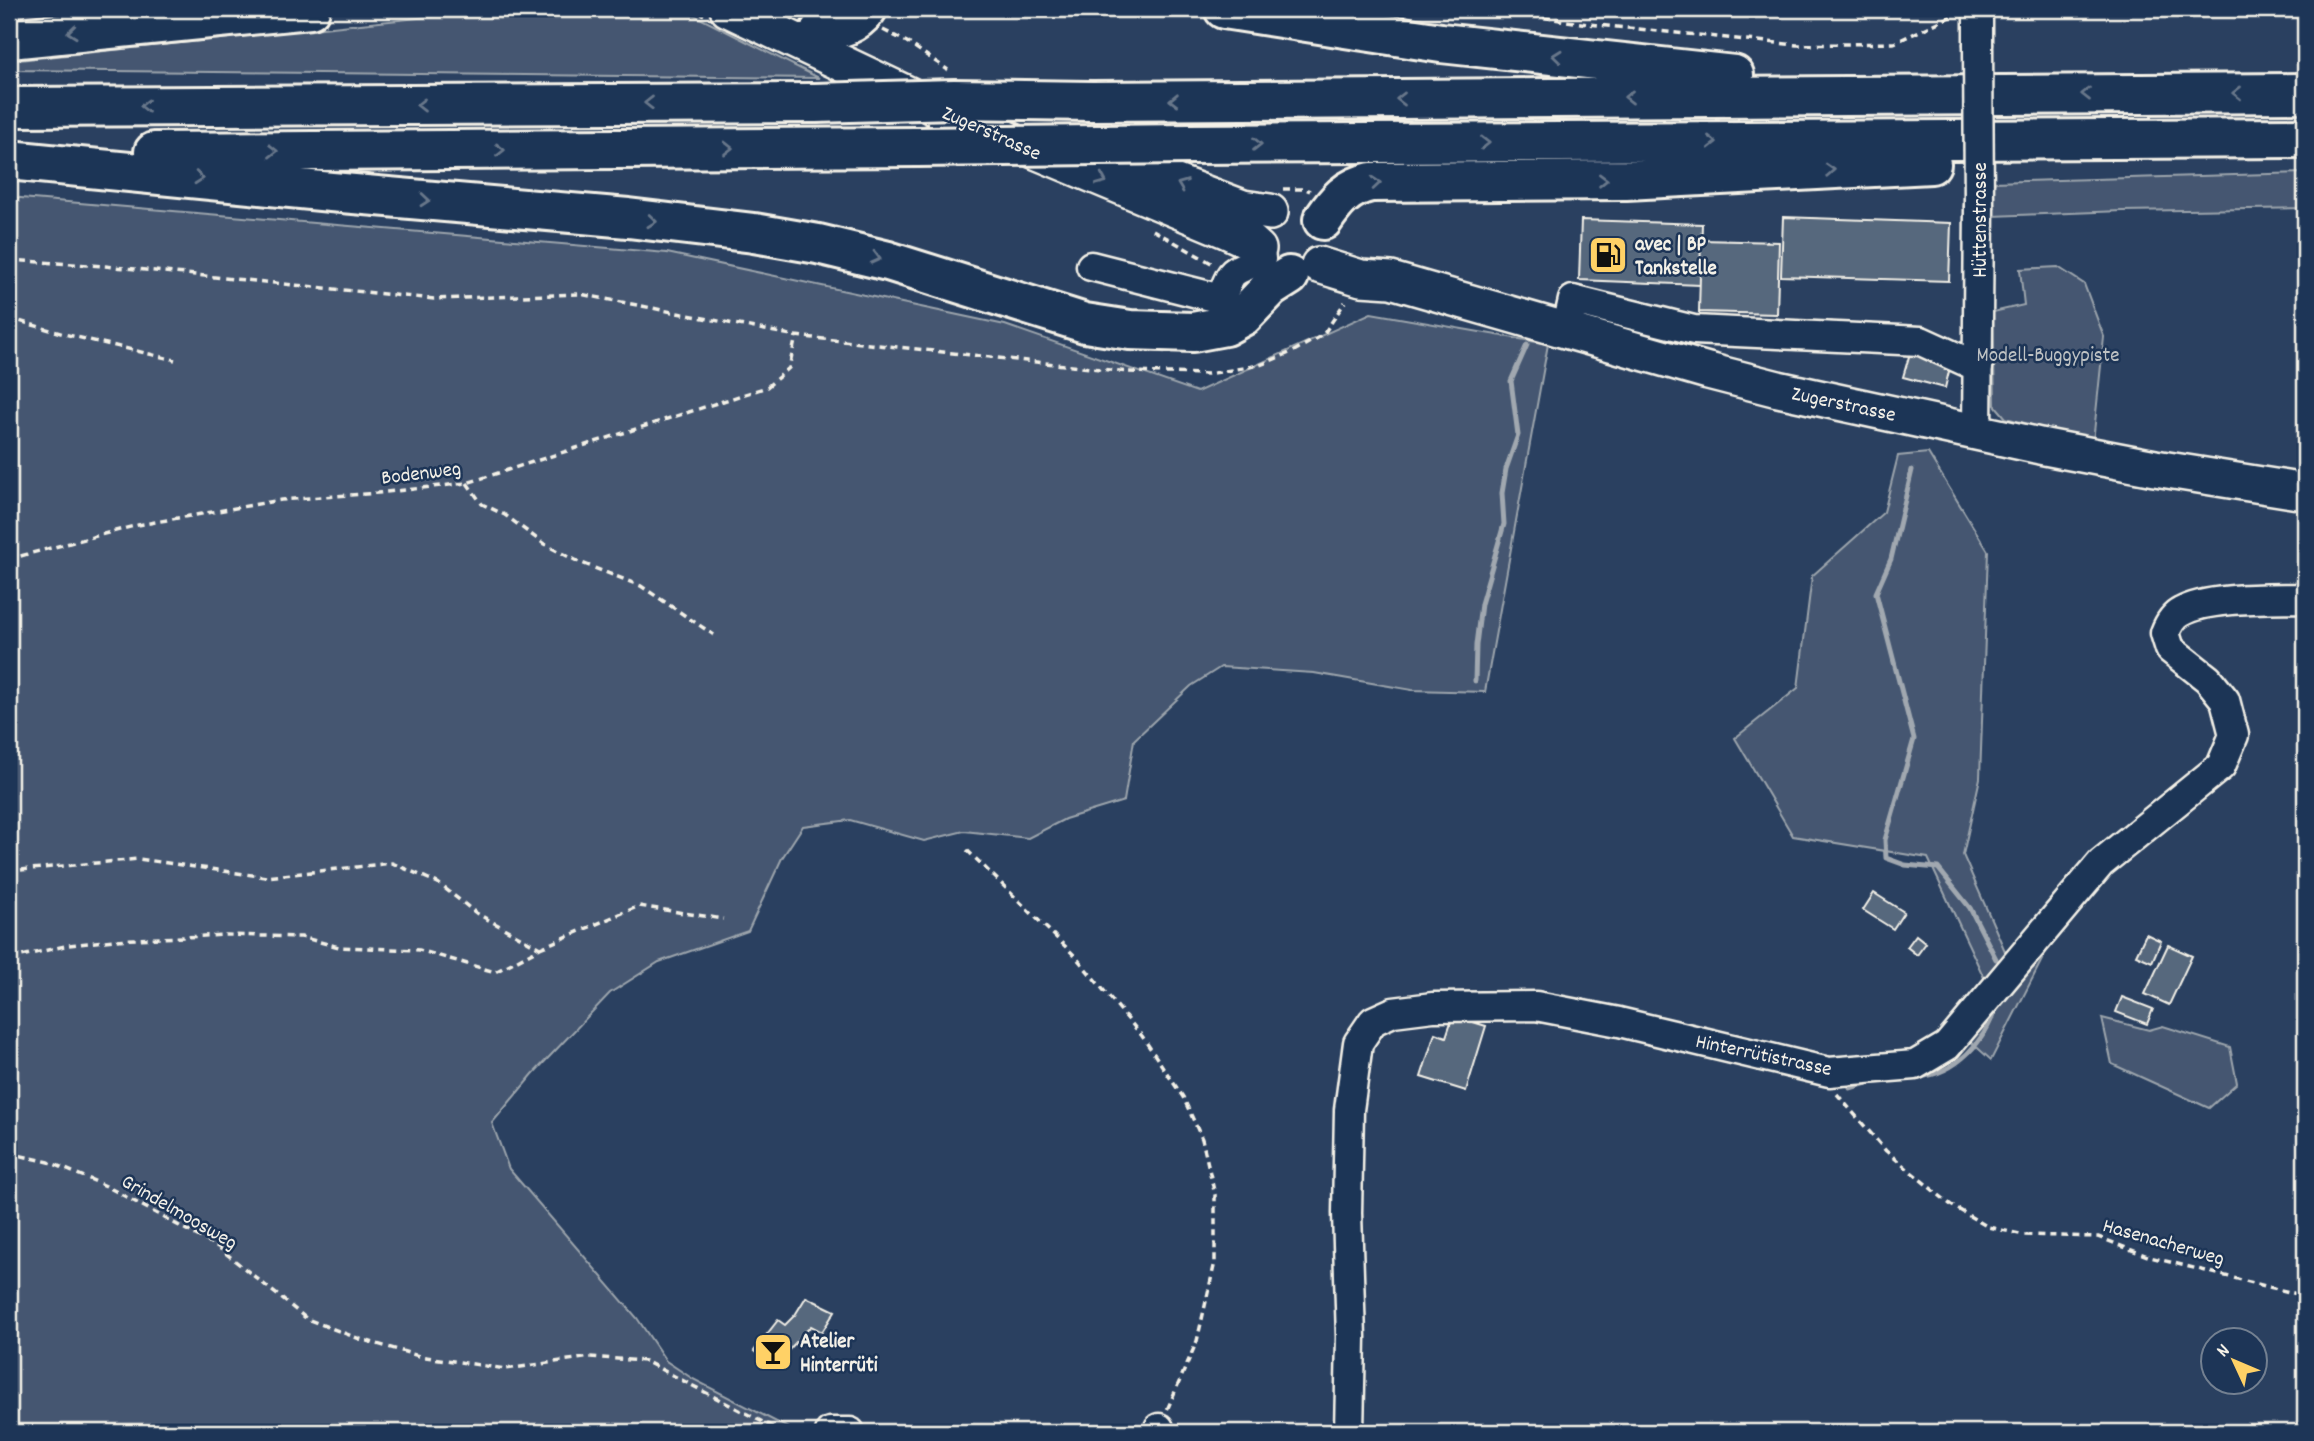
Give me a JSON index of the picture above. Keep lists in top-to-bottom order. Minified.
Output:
{"streets":{"main road":["Zugerstrasse"],"street":["Hüttenstrasse","Hinterrütistrasse"],"path":["Bodenweg","Grindelmoosweg","Hasenacherweg"]},"crossings":[["Zugerstrasse","Hüttenstrasse"],["Hinterrütistrasse","Hasenacherweg"]],"parks":["Modell-Buggypiste"],"places":{"fuel station":["avec | BP Tankstelle"],"bar":["Atelier Hinterrüti"]},"north":"top left"}
